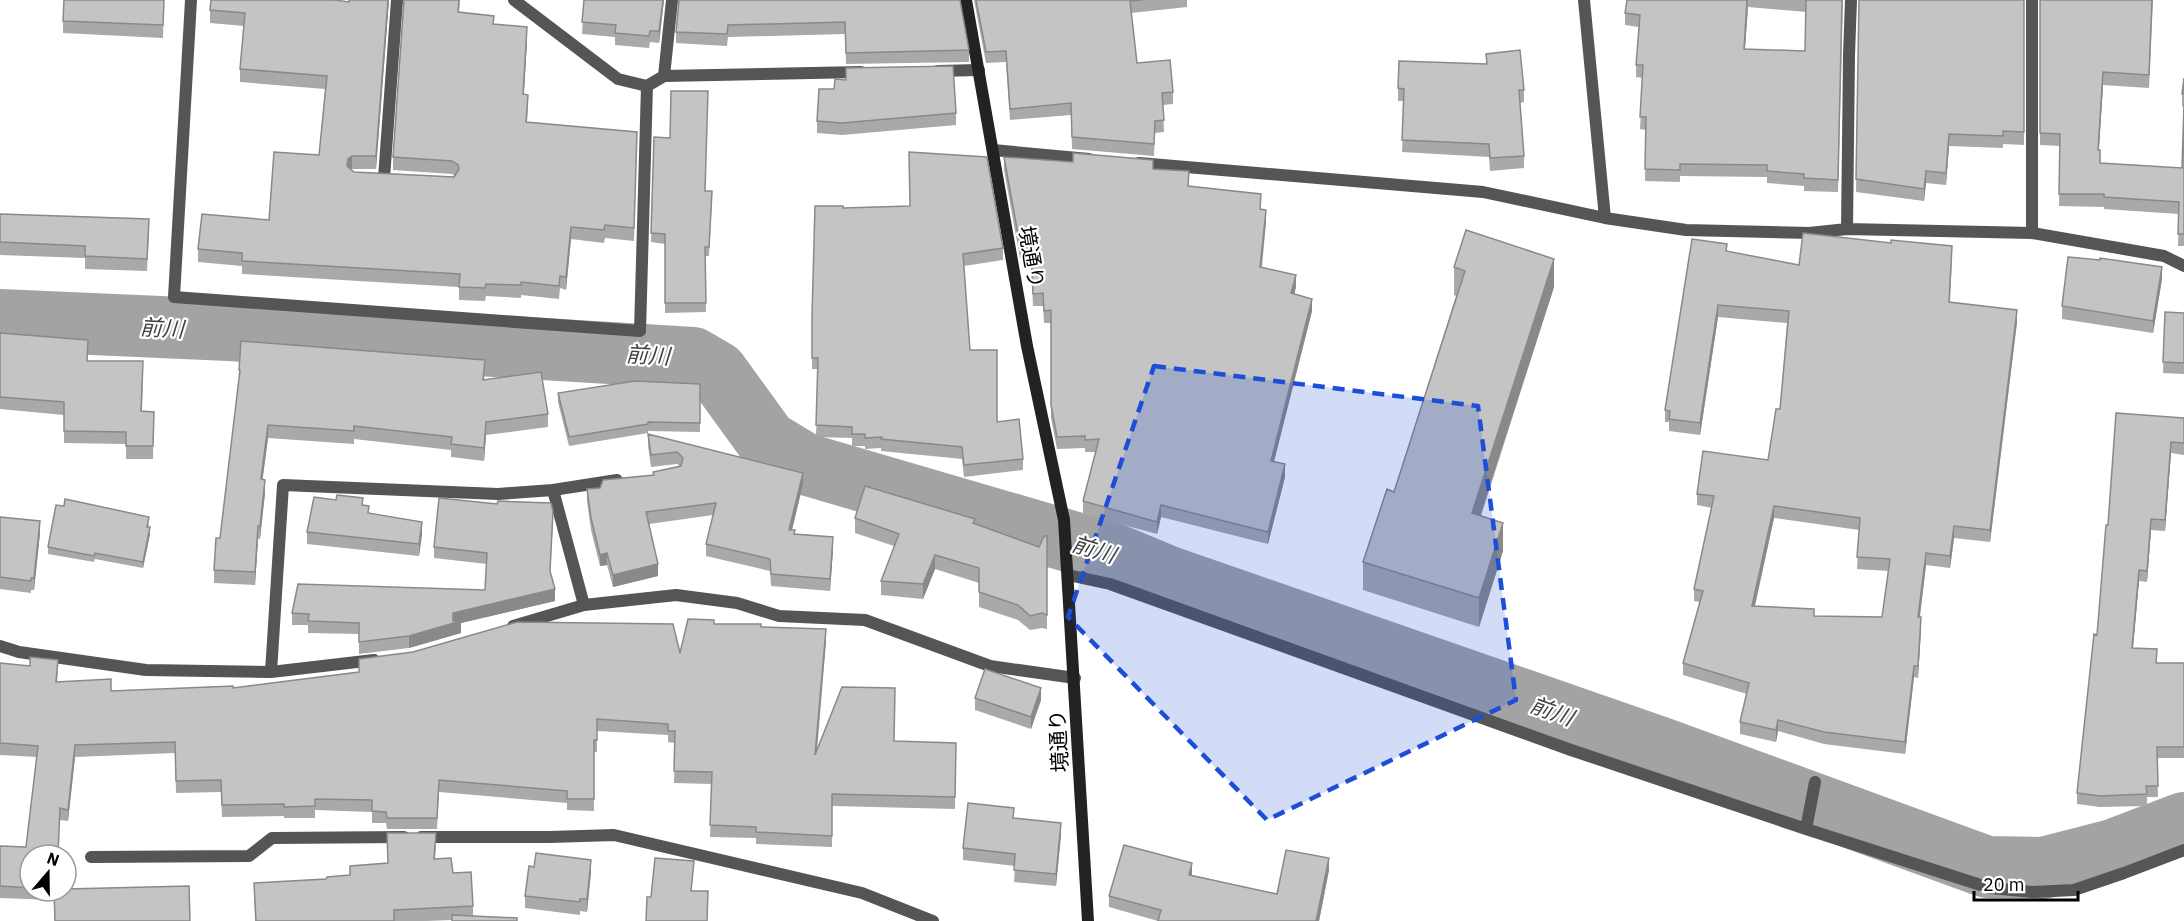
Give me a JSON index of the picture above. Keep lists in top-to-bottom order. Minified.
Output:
{"streets":{"street":["境通り"]},"water":["前川"],"scale_bar":"20 m","north":"top"}
